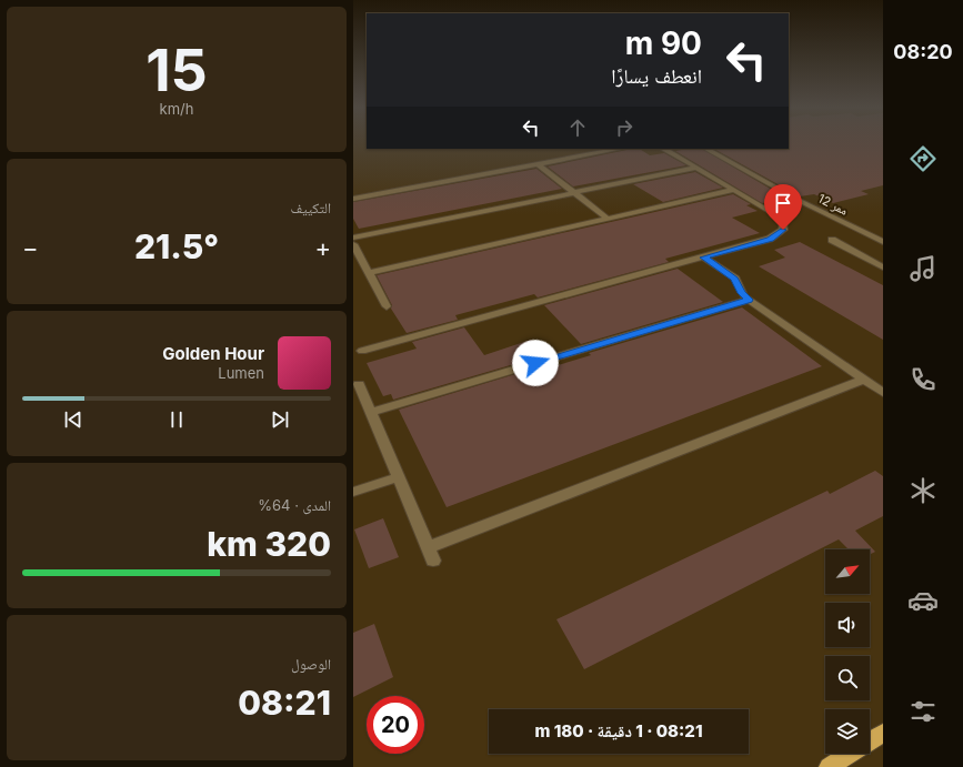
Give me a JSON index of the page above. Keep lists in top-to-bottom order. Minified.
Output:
{"streets":{"lane":["ممر 12"]},"north":"top right","page":{"tabs":"08:20","tile":[["15","km/h"],"التكييف",["المدى · 64%","320 km"],["الوصول","08:21"]],"turn":["90 m","انعطف يسارًا"],"heat":["−","21.5°","+"],"song":["Golden Hour","Lumen"],"limit":"20","trip":"08:21 · 1 دقيقة · 180 m"}}
